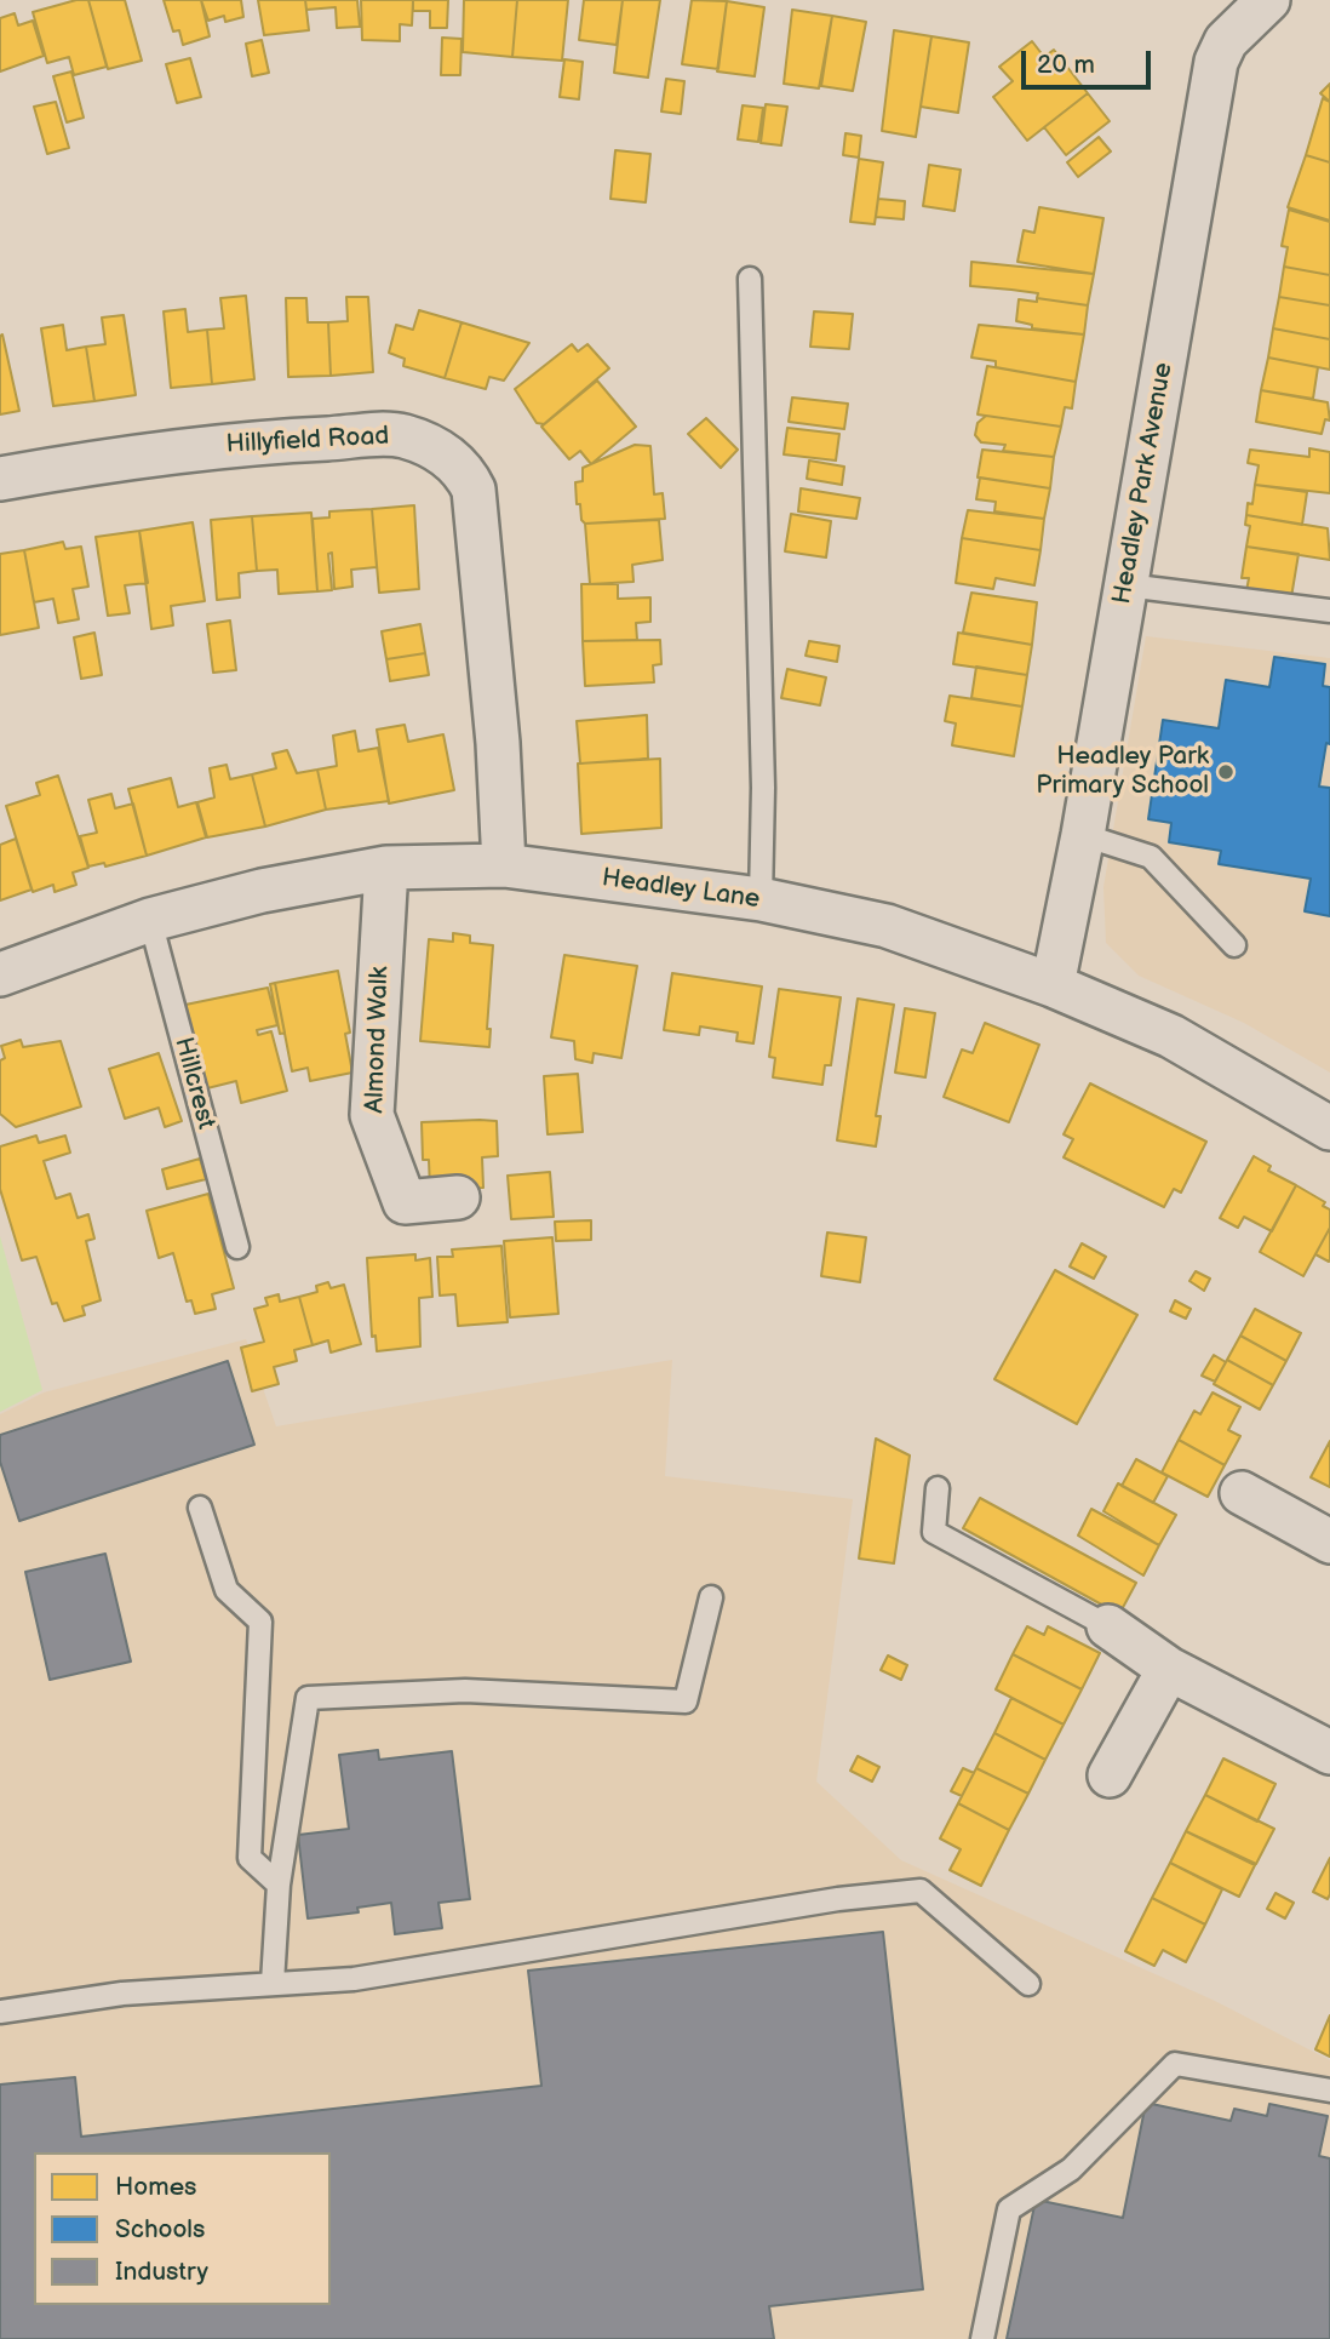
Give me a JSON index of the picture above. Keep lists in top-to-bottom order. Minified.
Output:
{"streets":{"street":["Hillyfield Road","Headley Park Avenue","Headley Lane","Almond Walk"],"lane":["Hillcrest"]},"crossings":[["Hillyfield Road","Headley Lane"],["Headley Park Avenue","Headley Lane"],["Headley Lane","Almond Walk"],["Headley Lane","Hillcrest"]],"places":["Headley Park Primary School"],"legend":["Homes","Schools","Industry"],"scale_bar":"20 m"}
